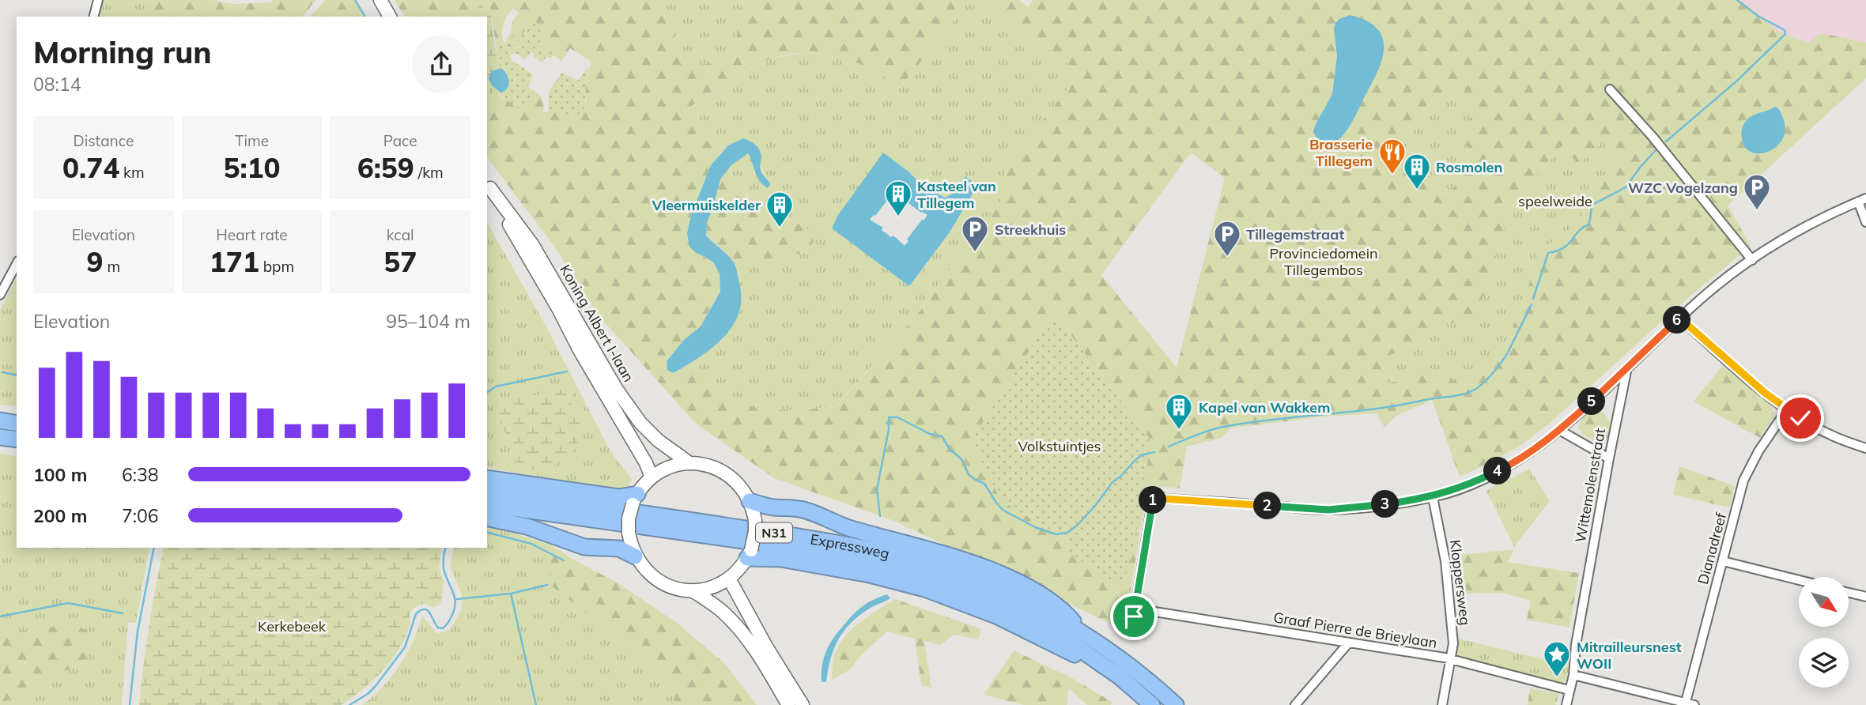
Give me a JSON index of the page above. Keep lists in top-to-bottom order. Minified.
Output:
{"streets":{"highway":["N31","Expressweg"],"main road":["Koning Albert I-laan"],"street":["Wittemolenstraat","Dianadreef","Kloppersweg","Graaf Pierre de Brieylaan"]},"crossings":[["Koning Albert I-laan","N31"],["Wittemolenstraat","Graaf Pierre de Brieylaan"],["N31","Expressweg"],["Kloppersweg","Graaf Pierre de Brieylaan"]],"parks":["speelweide","Provinciedomein Tillegembos","Volkstuintjes","Kerkebeek"],"places":{"restaurant":["Brasserie Tillegem"],"building":["Rosmolen","Kasteel van Tillegem","Vleermuiskelder","Kapel van Wakkem"],"parking":["WZC Vogelzang","Streekhuis","Tillegemstraat"],"place":["Mitrailleursnest WOII"]},"north":"bottom right","page":{"heading":["Morning run","08:14"],"stats":[["Distance","0.74 km"],["Time","5:10"],["Pace","6:59 /km"],["Elevation","9 m"],["Heart rate","171 bpm"],["kcal","57"]],"chart":["Elevation","95–104 m"],"pins":["6","5","4","1","3","2"],"list":[{"name":"100 m","note":"6:38"},{"name":"200 m","note":"7:06"}]}}
